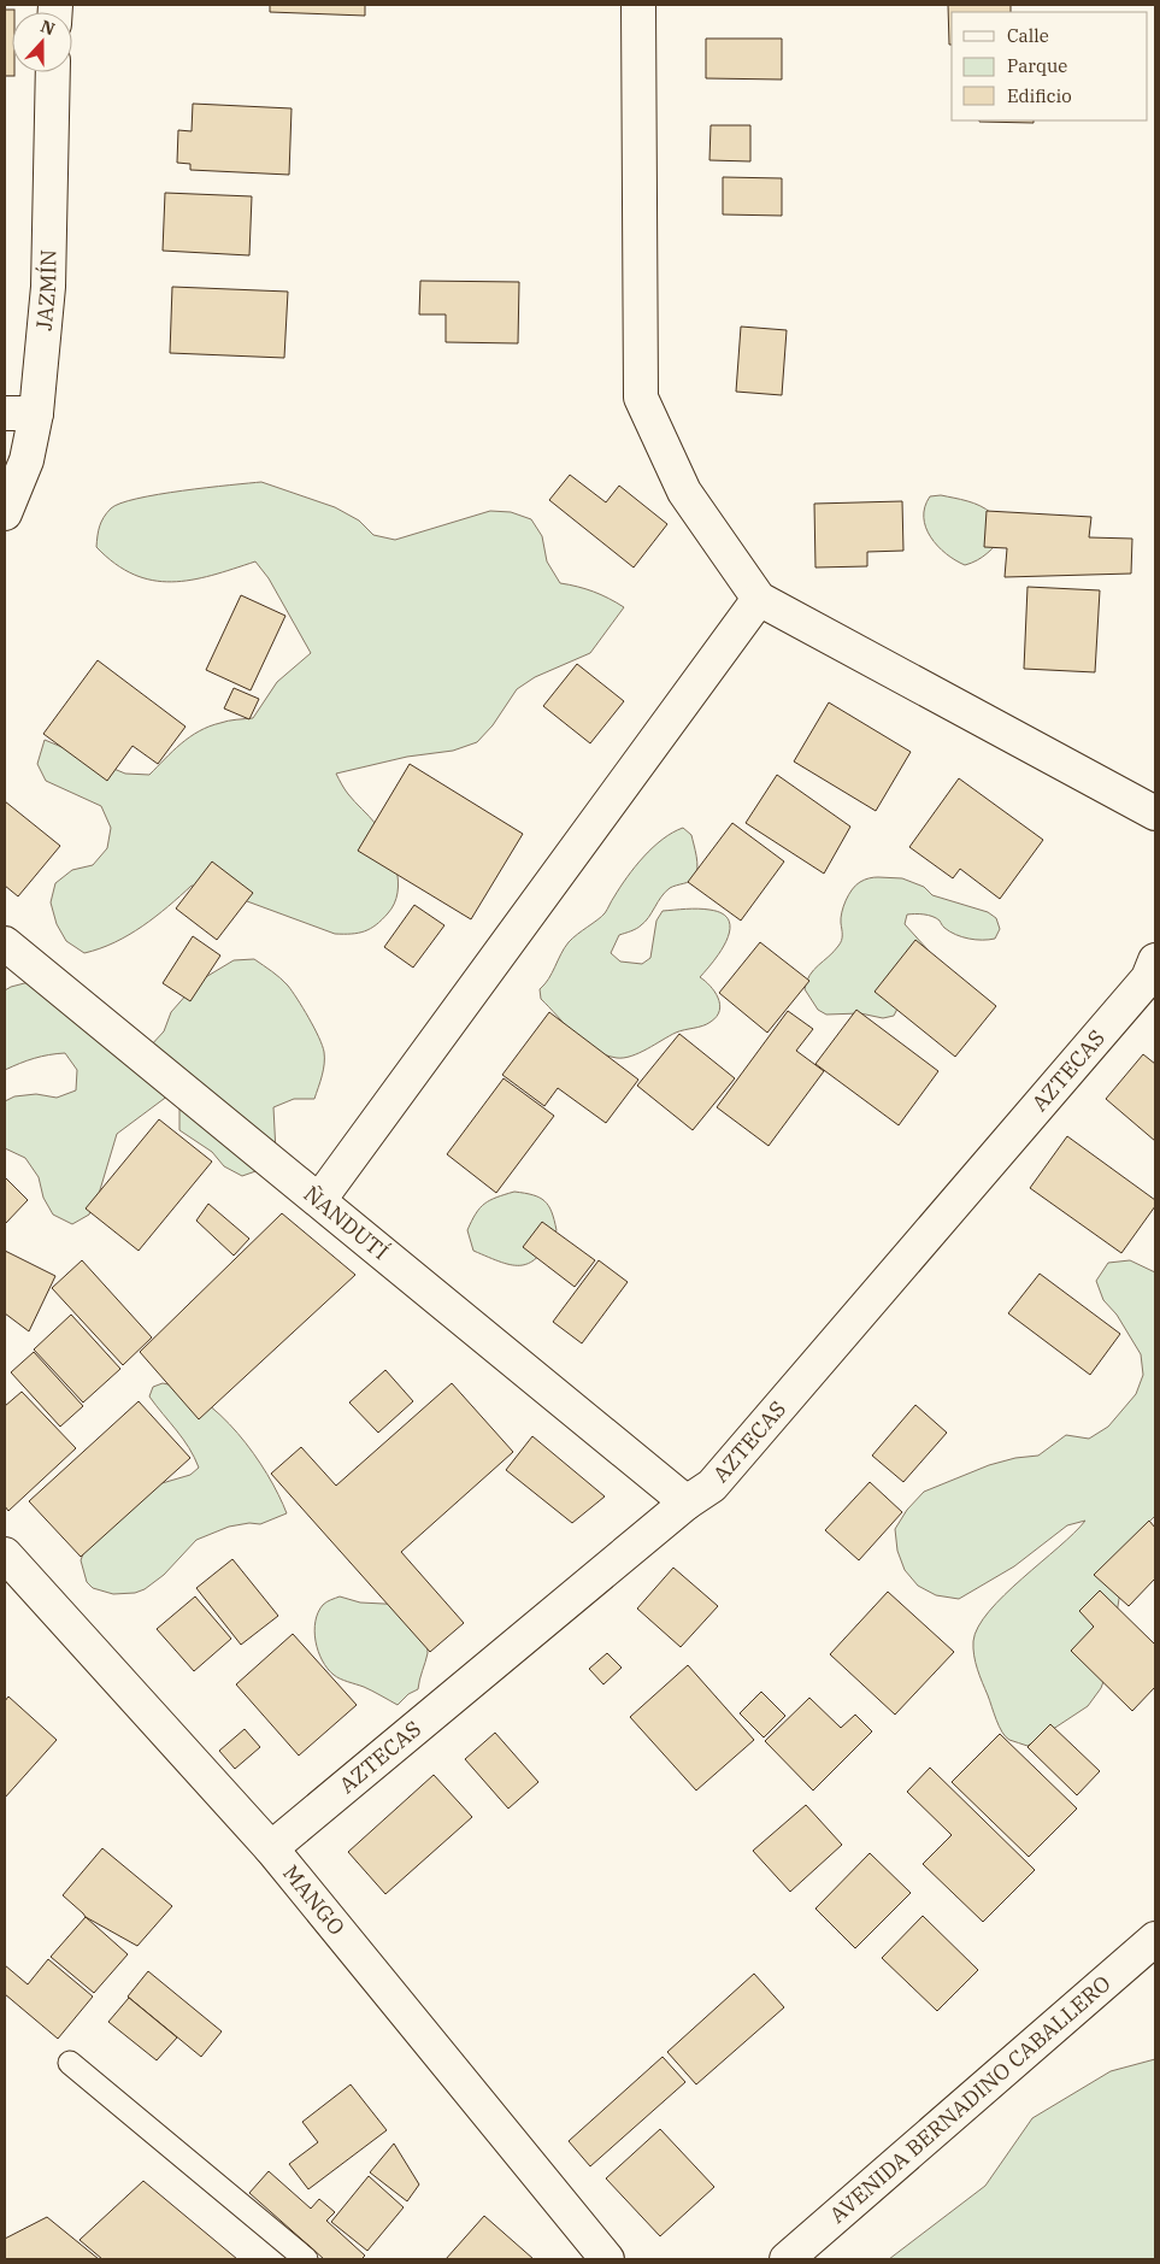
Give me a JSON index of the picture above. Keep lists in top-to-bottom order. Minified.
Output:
{"streets":{"street":["JAZMÍN","AZTECAS","ÑANDUTÍ","MANGO","AVENIDA BERNADINO CABALLERO"]},"crossings":[["AZTECAS","ÑANDUTÍ"],["AZTECAS","MANGO"]],"legend":["Calle","Parque","Edificio"],"north":"top"}
